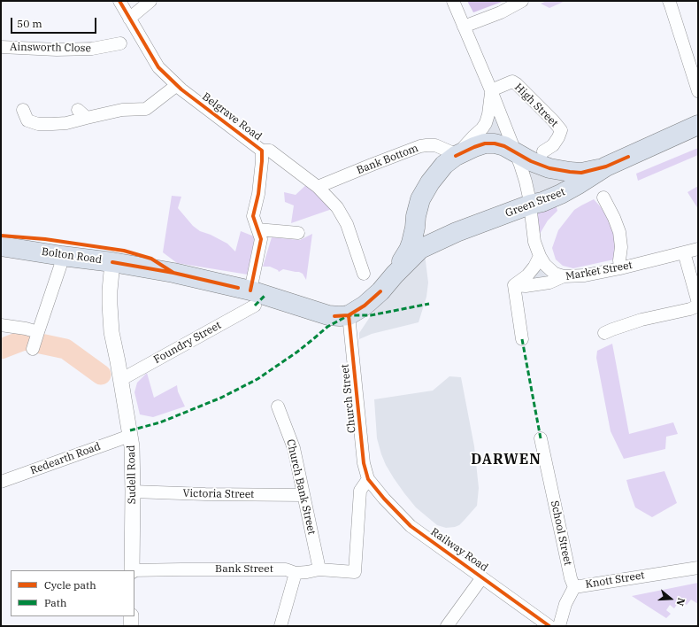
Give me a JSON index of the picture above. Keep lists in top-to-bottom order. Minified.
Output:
{"streets":{"highway":["Green Street","Bolton Road"],"street":["Ainsworth Close","High Street","Belgrave Road","Bank Bottom","Market Street","Foundry Street","Church Street","Redearth Road","Sudell Road","Church Bank Street","Victoria Street","School Street","Railway Road","Bank Street","Knott Street"]},"crossings":[["Belgrave Road","Bolton Road"],["Belgrave Road","Foundry Street"],["Bolton Road","Foundry Street"],["Bolton Road","Church Street"],["Bolton Road","Sudell Road"],["Foundry Street","Sudell Road"],["Church Street","Railway Road"],["Church Street","Bank Street"],["Redearth Road","Sudell Road"],["Sudell Road","Victoria Street"],["Church Bank Street","Victoria Street"],["Church Bank Street","Bank Street"],["School Street","Knott Street"],["Railway Road","Bank Street"]],"districts":["DARWEN"],"legend":["Cycle path","Path"],"scale_bar":"50 m","north":"right"}
